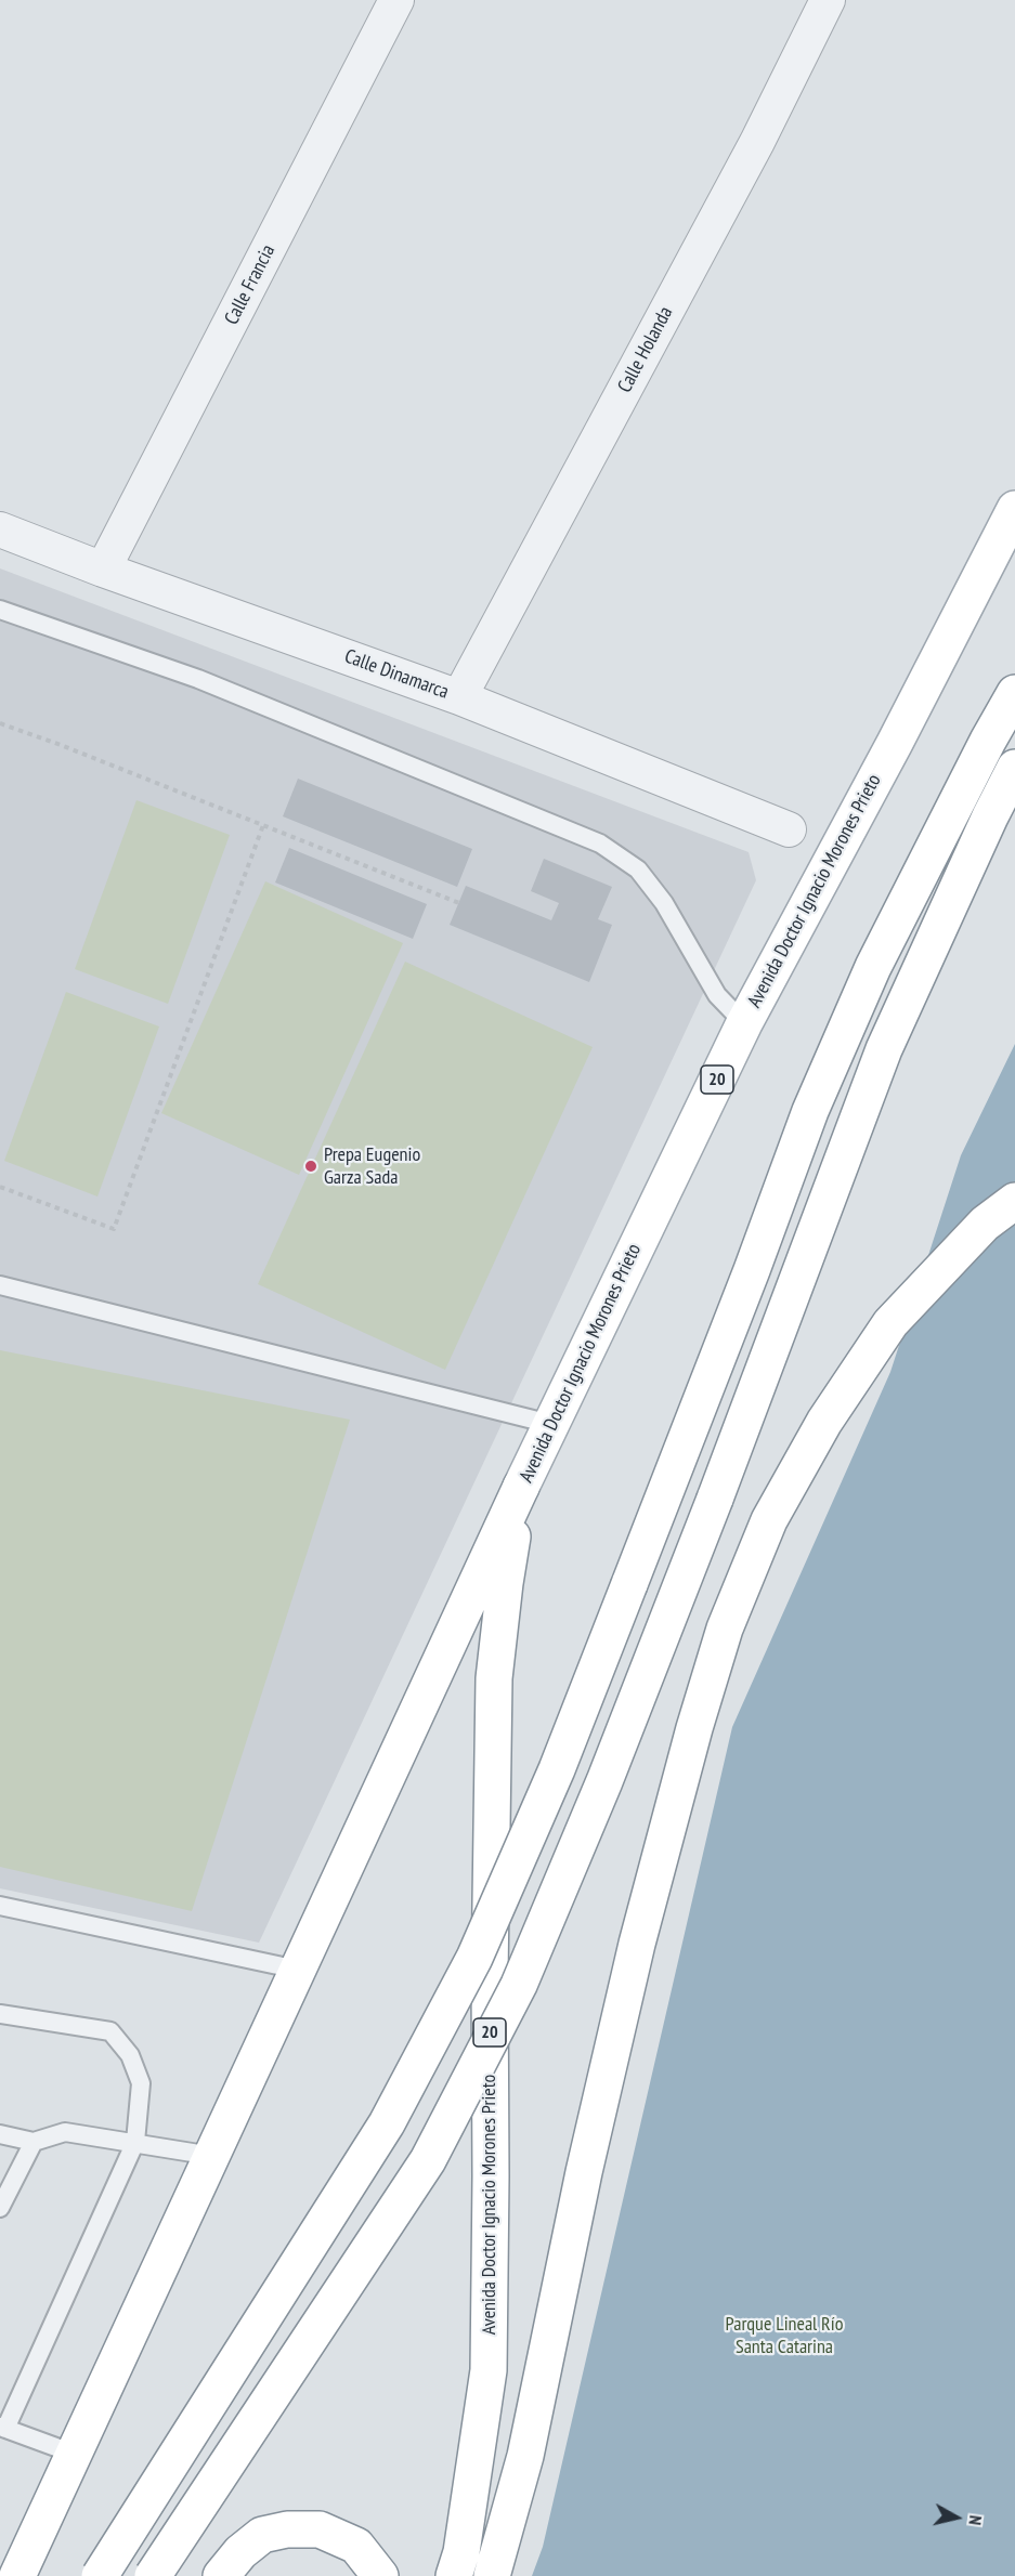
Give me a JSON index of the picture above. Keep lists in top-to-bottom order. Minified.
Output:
{"streets":{"main road":["Avenida Doctor Ignacio Morones Prieto","20"],"street":["Calle Francia","Calle Holanda","Calle Dinamarca"]},"crossings":[["Calle Francia","Calle Dinamarca"],["Calle Holanda","Calle Dinamarca"]],"parks":["Parque Lineal Río Santa Catarina"],"places":["Prepa Eugenio Garza Sada"],"north":"right"}
